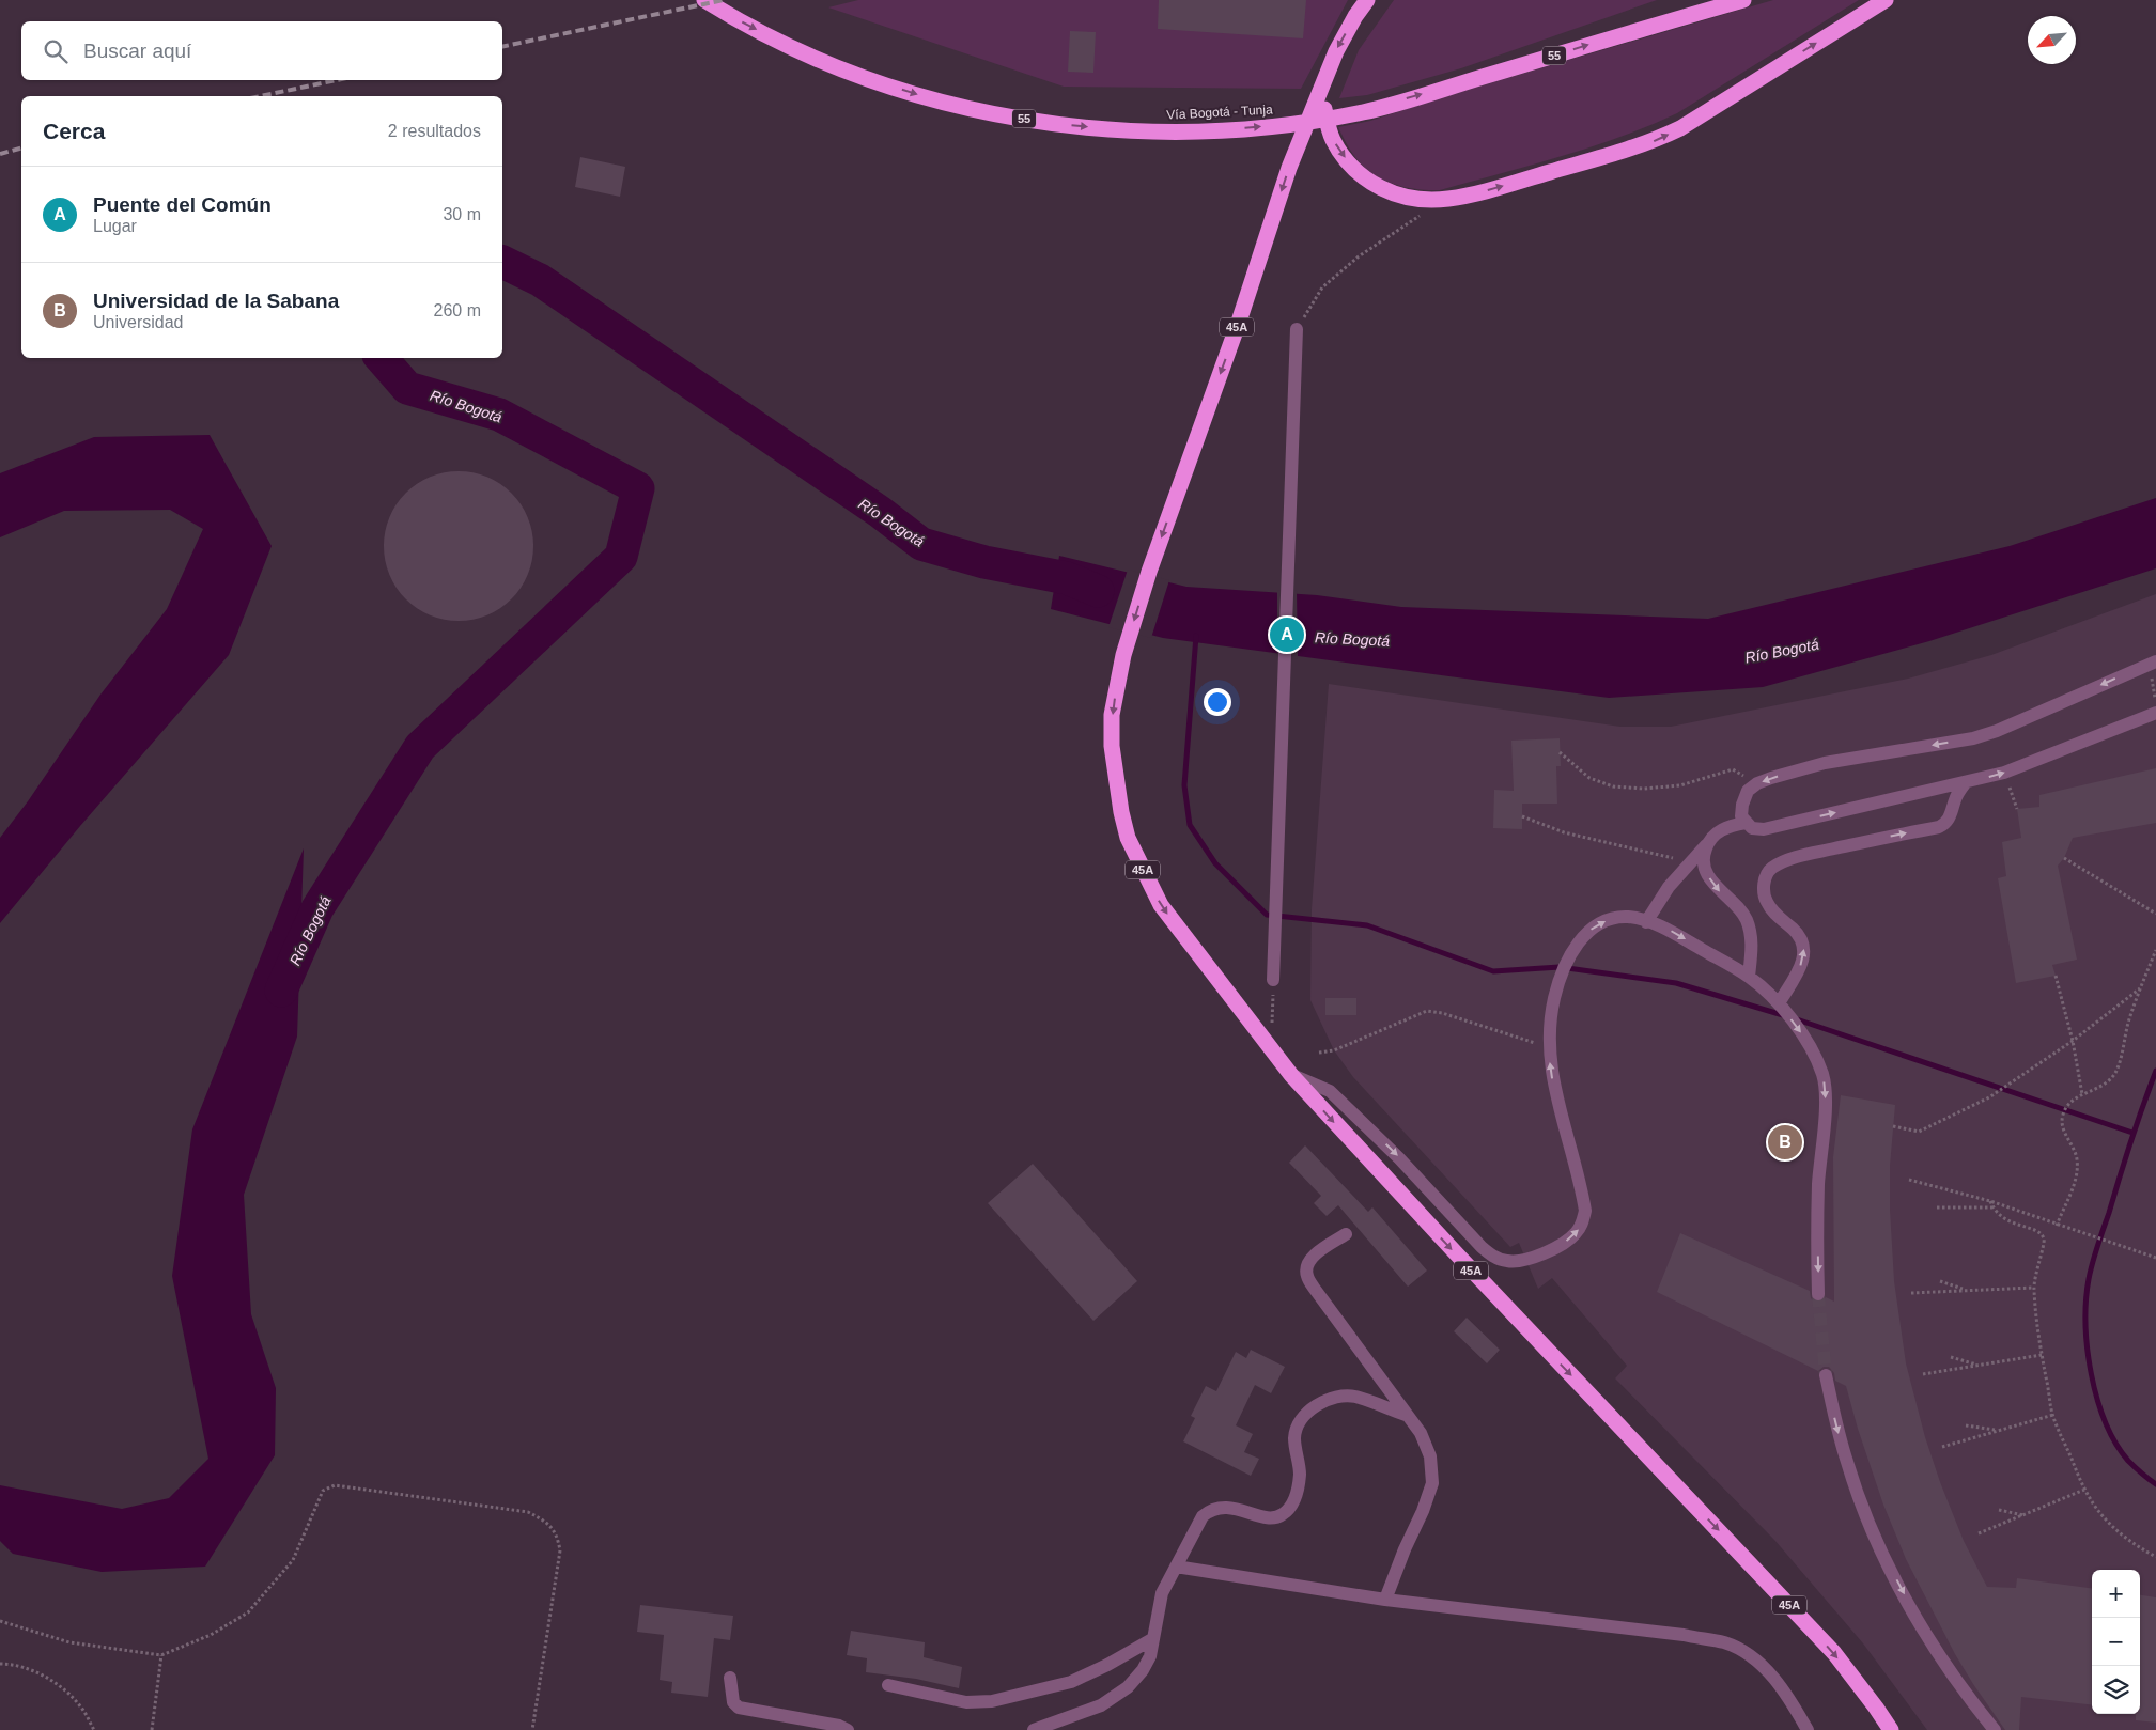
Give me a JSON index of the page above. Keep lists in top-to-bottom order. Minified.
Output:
{"streets":{"highway":["55","Vía Bogotá - Tunja","45A"]},"one_way":["Vía Bogotá - Tunja"],"water":["Río Bogotá"],"north":"bottom left","page":{"search":"Buscar aquí","heading":["Cerca","2 resultados"],"list":[{"mark":"A","name":"Puente del Común","note":"Lugar","value":"30 m"},{"mark":"B","name":"Universidad de la Sabana","note":"Universidad","value":"260 m"}],"pins":["A","B"],"map_buttons":["+","−"]}}
